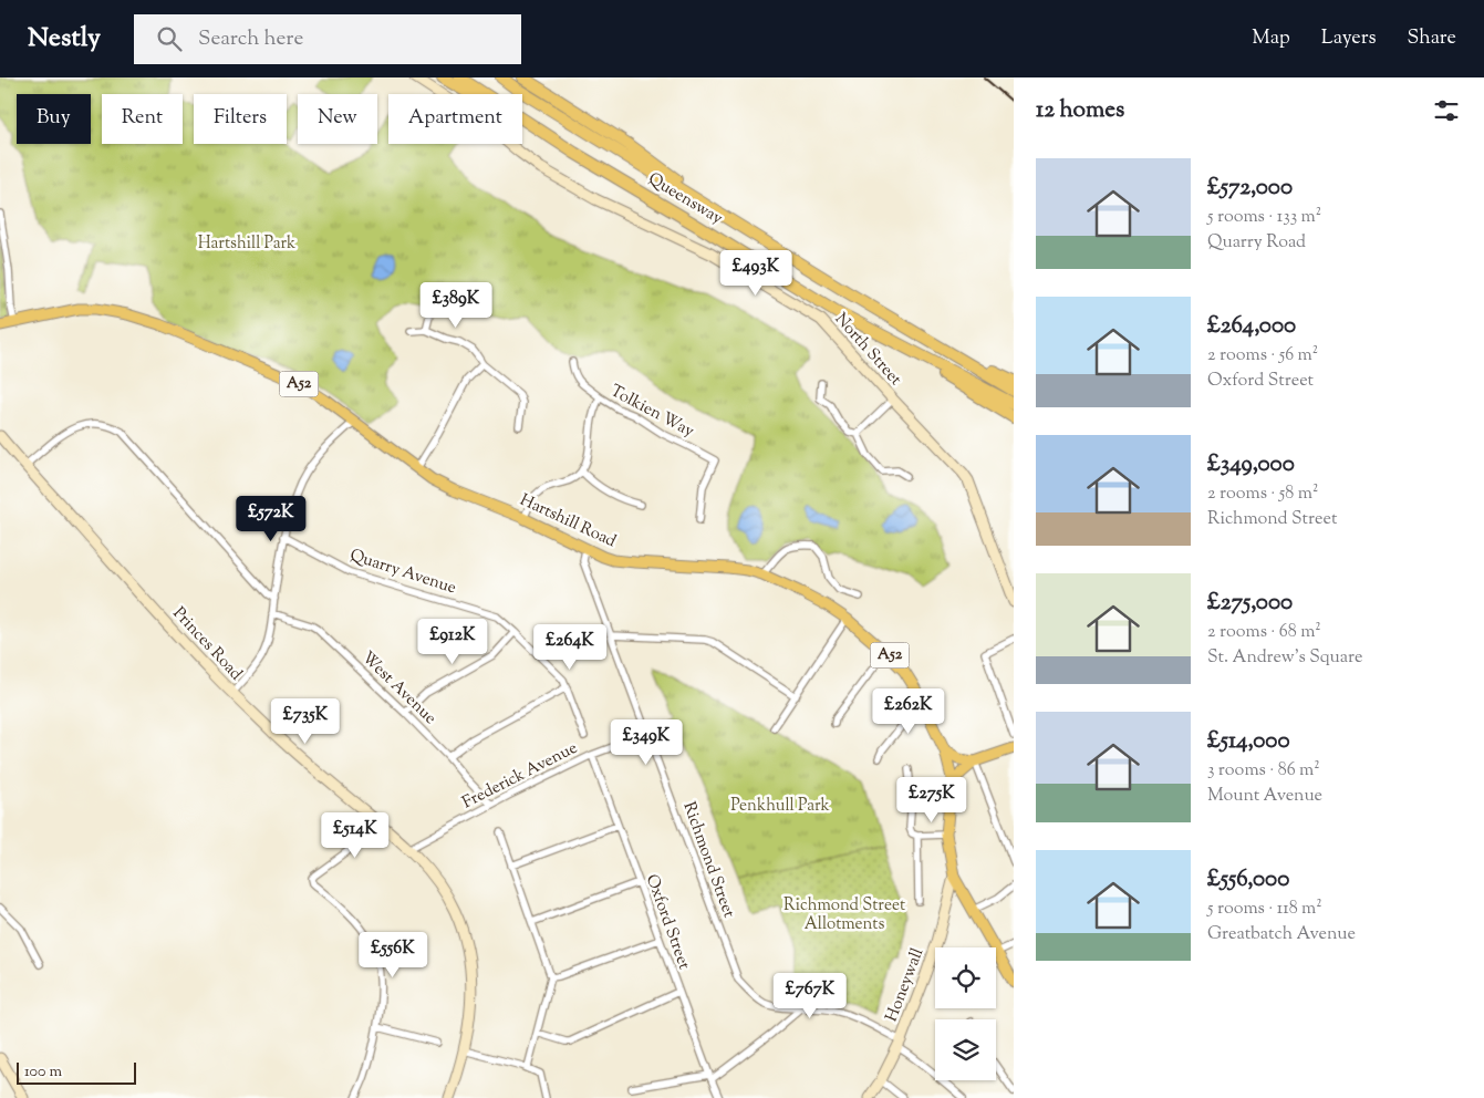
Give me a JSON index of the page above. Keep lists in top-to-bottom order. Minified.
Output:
{"streets":{"highway":["Queensway"],"main road":["A52","Hartshill Road"],"street":["North Street","Tolkien Way","Quarry Avenue","Princes Road","West Avenue","Frederick Avenue","Richmond Street","Oxford Street","Honeywall"]},"crossings":[["Hartshill Road","Richmond Street"],["Hartshill Road","Honeywall"],["Princes Road","Frederick Avenue"],["West Avenue","Frederick Avenue"],["Frederick Avenue","Richmond Street"],["Frederick Avenue","Oxford Street"],["Richmond Street","Honeywall"]],"parks":["Hartshill Park","Penkhull Park","Richmond Street Allotments"],"scale_bar":"100 m","page":{"header":"Nestly","search":"Search here","nav":["Map","Layers","Share"],"heading":"12 homes","chip":["Buy","Rent","Filters","New","Apartment"],"list":[{"name":"£572,000","note":"5 rooms · 133 m² · Quarry Road"},{"name":"£264,000","note":"2 rooms · 56 m² · Oxford Street"},{"name":"£349,000","note":"2 rooms · 58 m² · Richmond Street"},{"name":"£275,000","note":"2 rooms · 68 m² · St. Andrew's Square"},{"name":"£514,000","note":"3 rooms · 86 m² · Mount Avenue"},{"name":"£556,000","note":"5 rooms · 118 m² · Greatbatch Avenue"}],"price":["£493K","£389K","£572K","£912K","£264K","£262K","£735K","£349K","£275K","£514K","£556K","£767K"],"scale":"100 m"}}
